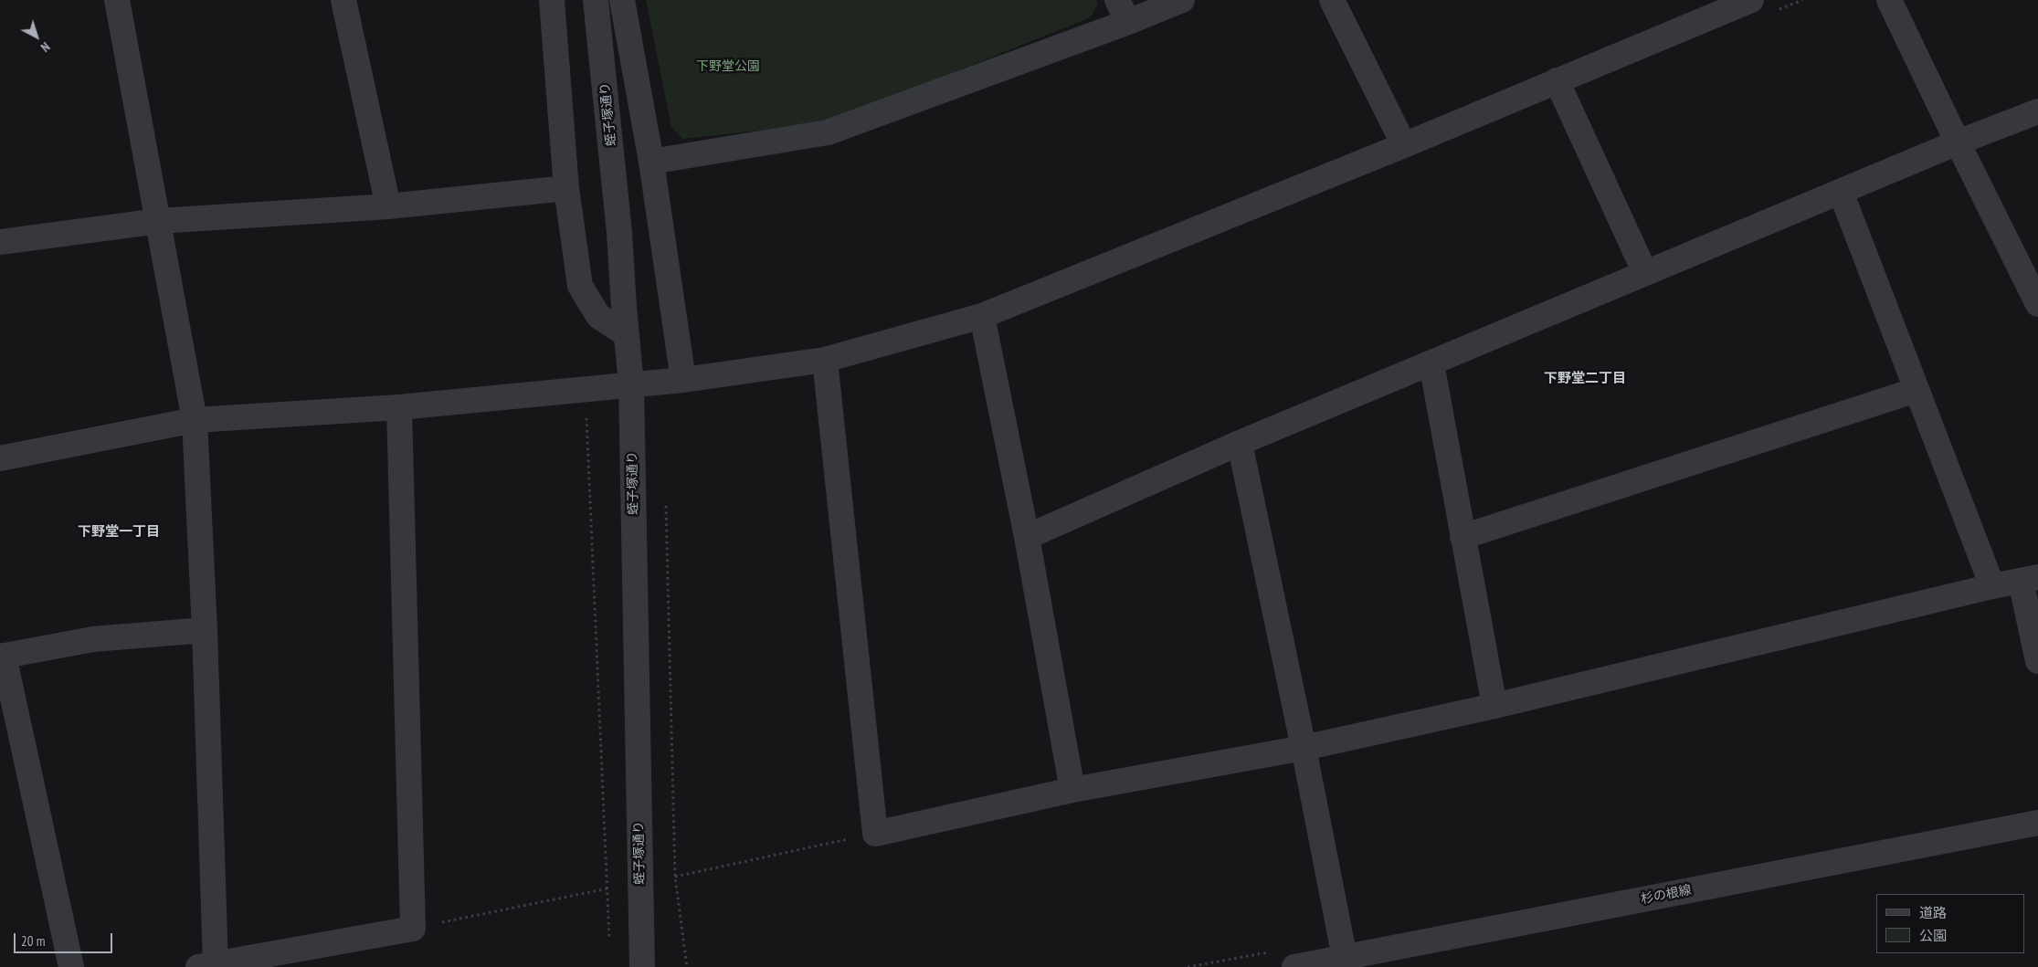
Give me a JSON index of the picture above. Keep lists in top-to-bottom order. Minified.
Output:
{"streets":{"street":["蛭子塚通り","杉の根線"]},"districts":["下野堂二丁目","下野堂一丁目"],"parks":["下野堂公園"],"legend":["道路","公園"],"scale_bar":"20 m","north":"bottom right"}
